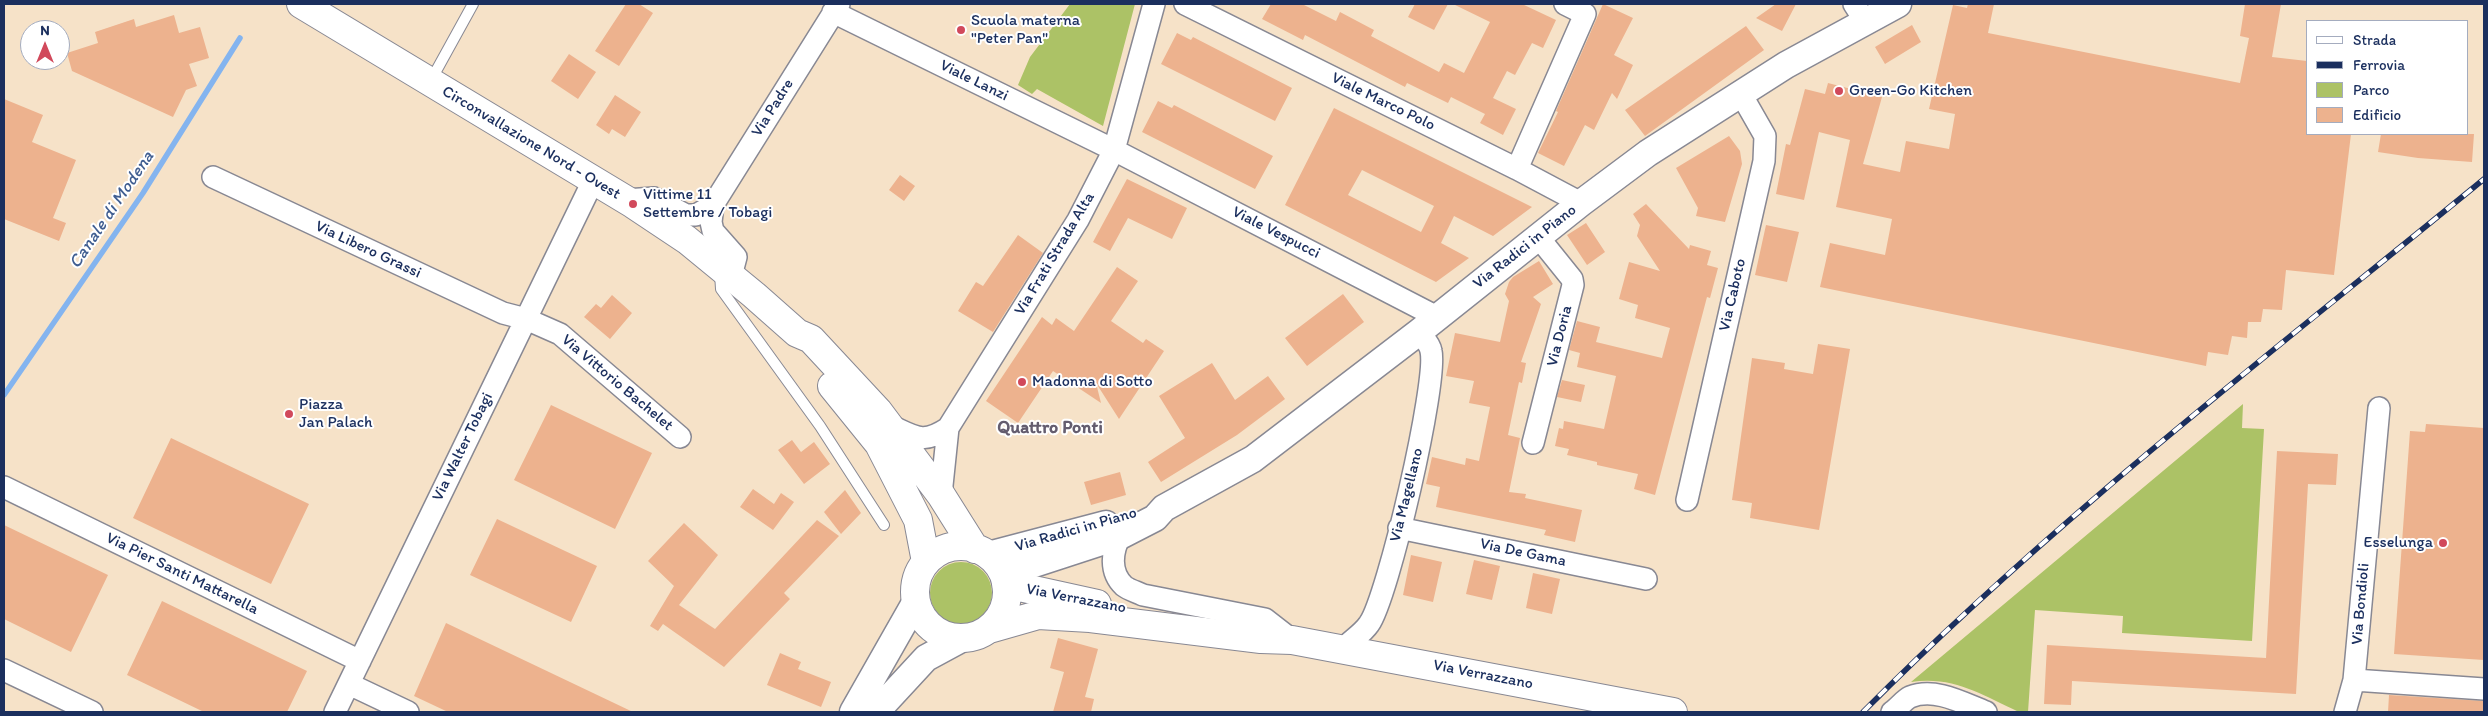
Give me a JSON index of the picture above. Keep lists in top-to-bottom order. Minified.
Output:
{"streets":{"main road":["Circonvallazione Nord - Ovest","Via Radici in Piano","Via Verrazzano"],"street":["Viale Lanzi","Viale Marco Polo","Via Padre","Viale Vespucci","Via Libero Grassi","Via Frati Strada Alta","Via Caboto","Via Doria","Via Vittorio Bachelet","Via Walter Tobagi","Via Magellano","Via De Gama","Via Pier Santi Mattarella","Via Bondioli"]},"crossings":[["Viale Lanzi","Via Padre"],["Viale Lanzi","Viale Vespucci"],["Viale Lanzi","Via Frati Strada Alta"],["Viale Marco Polo","Via Radici in Piano"],["Circonvallazione Nord - Ovest","Via Radici in Piano"],["Circonvallazione Nord - Ovest","Via Frati Strada Alta"],["Circonvallazione Nord - Ovest","Via Walter Tobagi"],["Circonvallazione Nord - Ovest","Via Verrazzano"],["Viale Vespucci","Via Radici in Piano"],["Viale Vespucci","Via Frati Strada Alta"],["Viale Vespucci","Via Magellano"],["Via Radici in Piano","Via Caboto"],["Via Radici in Piano","Via Doria"],["Via Radici in Piano","Via Magellano"],["Via Radici in Piano","Via Verrazzano"],["Via Libero Grassi","Via Vittorio Bachelet"],["Via Libero Grassi","Via Walter Tobagi"],["Via Vittorio Bachelet","Via Walter Tobagi"],["Via Walter Tobagi","Via Pier Santi Mattarella"],["Via Magellano","Via De Gama"],["Via Magellano","Via Verrazzano"]],"districts":["Quattro Ponti"],"water":["Canale di Modena"],"places":["Scuola materna \"Peter Pan\"","Green-Go Kitchen","Vittime 11 Settembre / Tobagi","Madonna di Sotto","Piazza Jan Palach","Esselunga"],"legend":["Strada","Ferrovia","Parco","Edificio"],"north":"top"}
